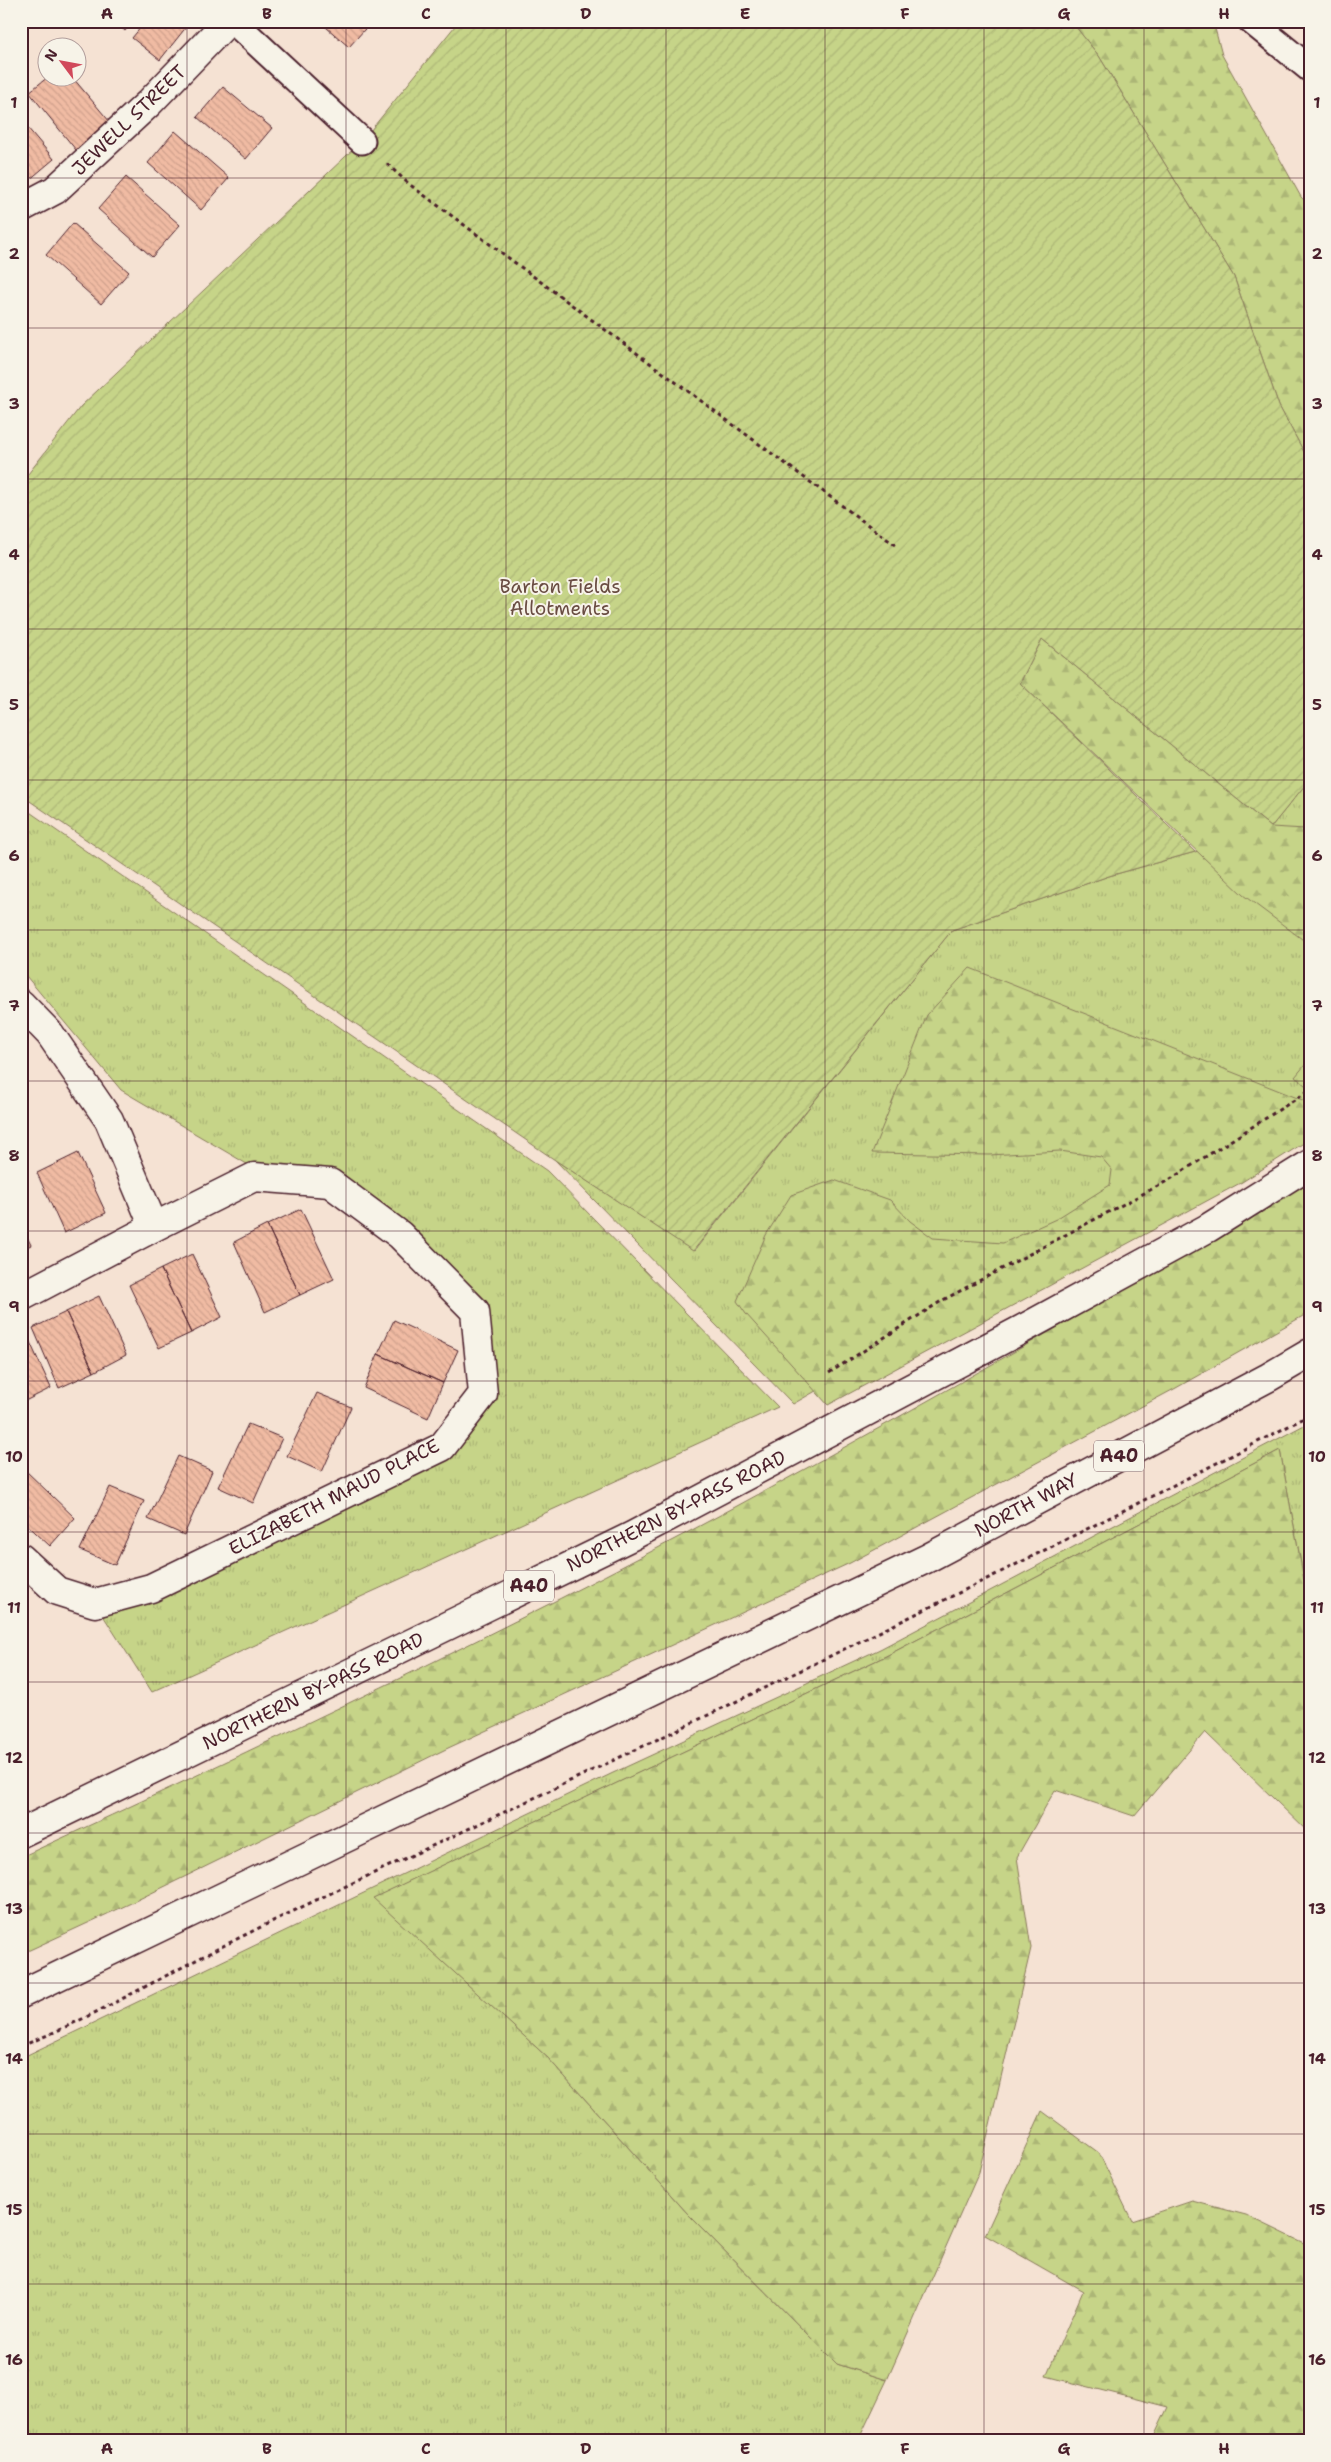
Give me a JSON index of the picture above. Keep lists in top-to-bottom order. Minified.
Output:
{"streets":{"main road":["JEWELL STREET","A40","ELIZABETH MAUD PLACE","NORTH WAY","NORTHERN BY-PASS ROAD"]},"parks":["Barton Fields Allotments"],"north":"top left","grid":{"columns":["A","B","C","D","E","F","G","H"],"rows":["1","2","3","4","5","6","7","8","9","10","11","12","13","14","15","16"]}}
